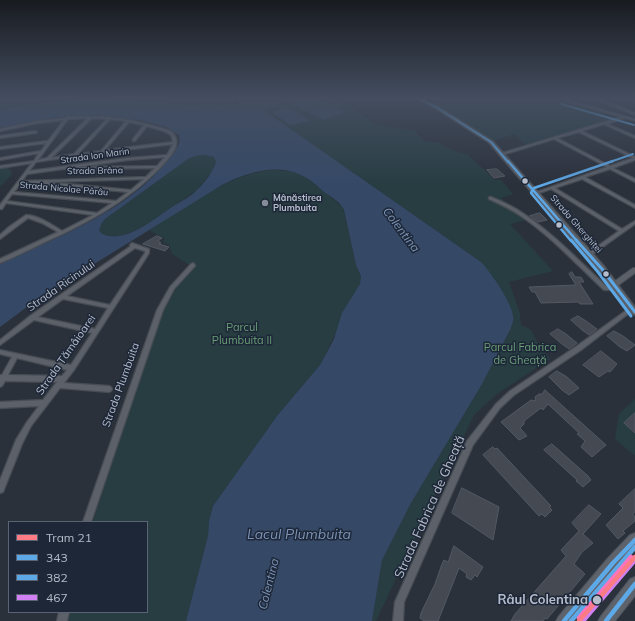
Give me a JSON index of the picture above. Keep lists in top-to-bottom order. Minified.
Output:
{"streets":{"main road":["Strada Gherghiței"],"street":["Strada Ion Marin","Strada Brâna","Strada Nicolae Pârâu","Strada Ricinului","Strada Tămâioarei","Strada Plumbuita","Strada Fabrica de Gheață"]},"crossings":[["Strada Gherghiței","Strada Fabrica de Gheață"],["Strada Ricinului","Strada Tămâioarei"]],"water":["Colentina","Lacul Plumbuita"],"parks":["Parcul Plumbuita II","Parcul Fabrica de Gheață"],"places":["Mânăstirea Plumbuita","Râul Colentina"],"lines":["transit line 343","transit line 382","tram line 21","transit line 467"],"legend":["Tram 21","343","382","467"]}
